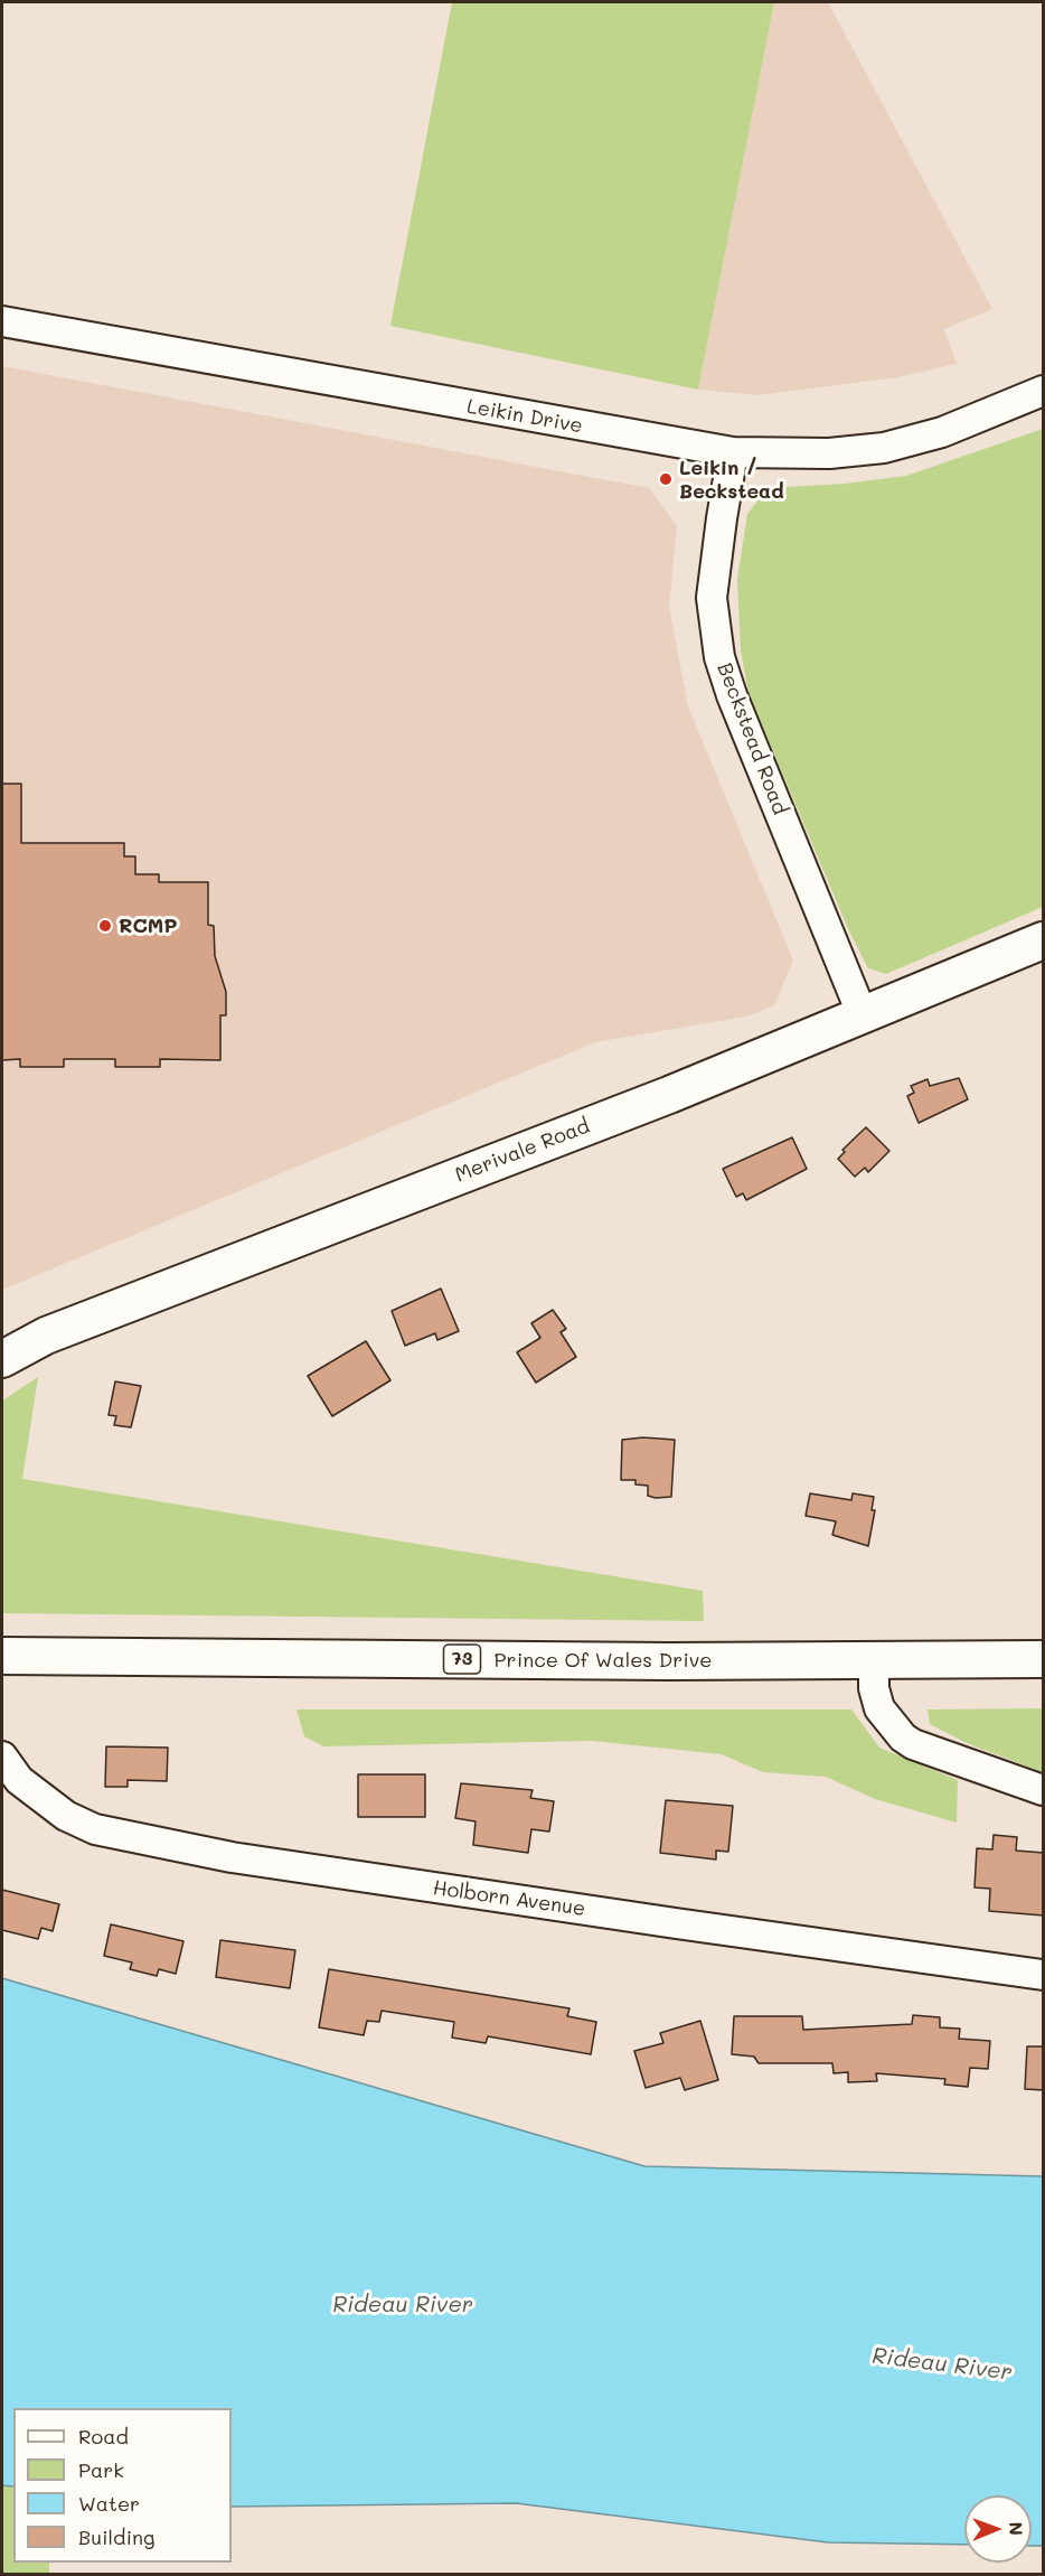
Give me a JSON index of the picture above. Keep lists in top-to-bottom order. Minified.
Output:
{"streets":{"main road":["Merivale Road","73","Prince Of Wales Drive"],"street":["Leikin Drive","Beckstead Road","Holborn Avenue"]},"crossings":[["Leikin Drive","Beckstead Road"],["Beckstead Road","Merivale Road"]],"water":["Rideau River"],"places":["Leikin / Beckstead","RCMP"],"legend":["Road","Park","Water","Building"],"north":"right"}
